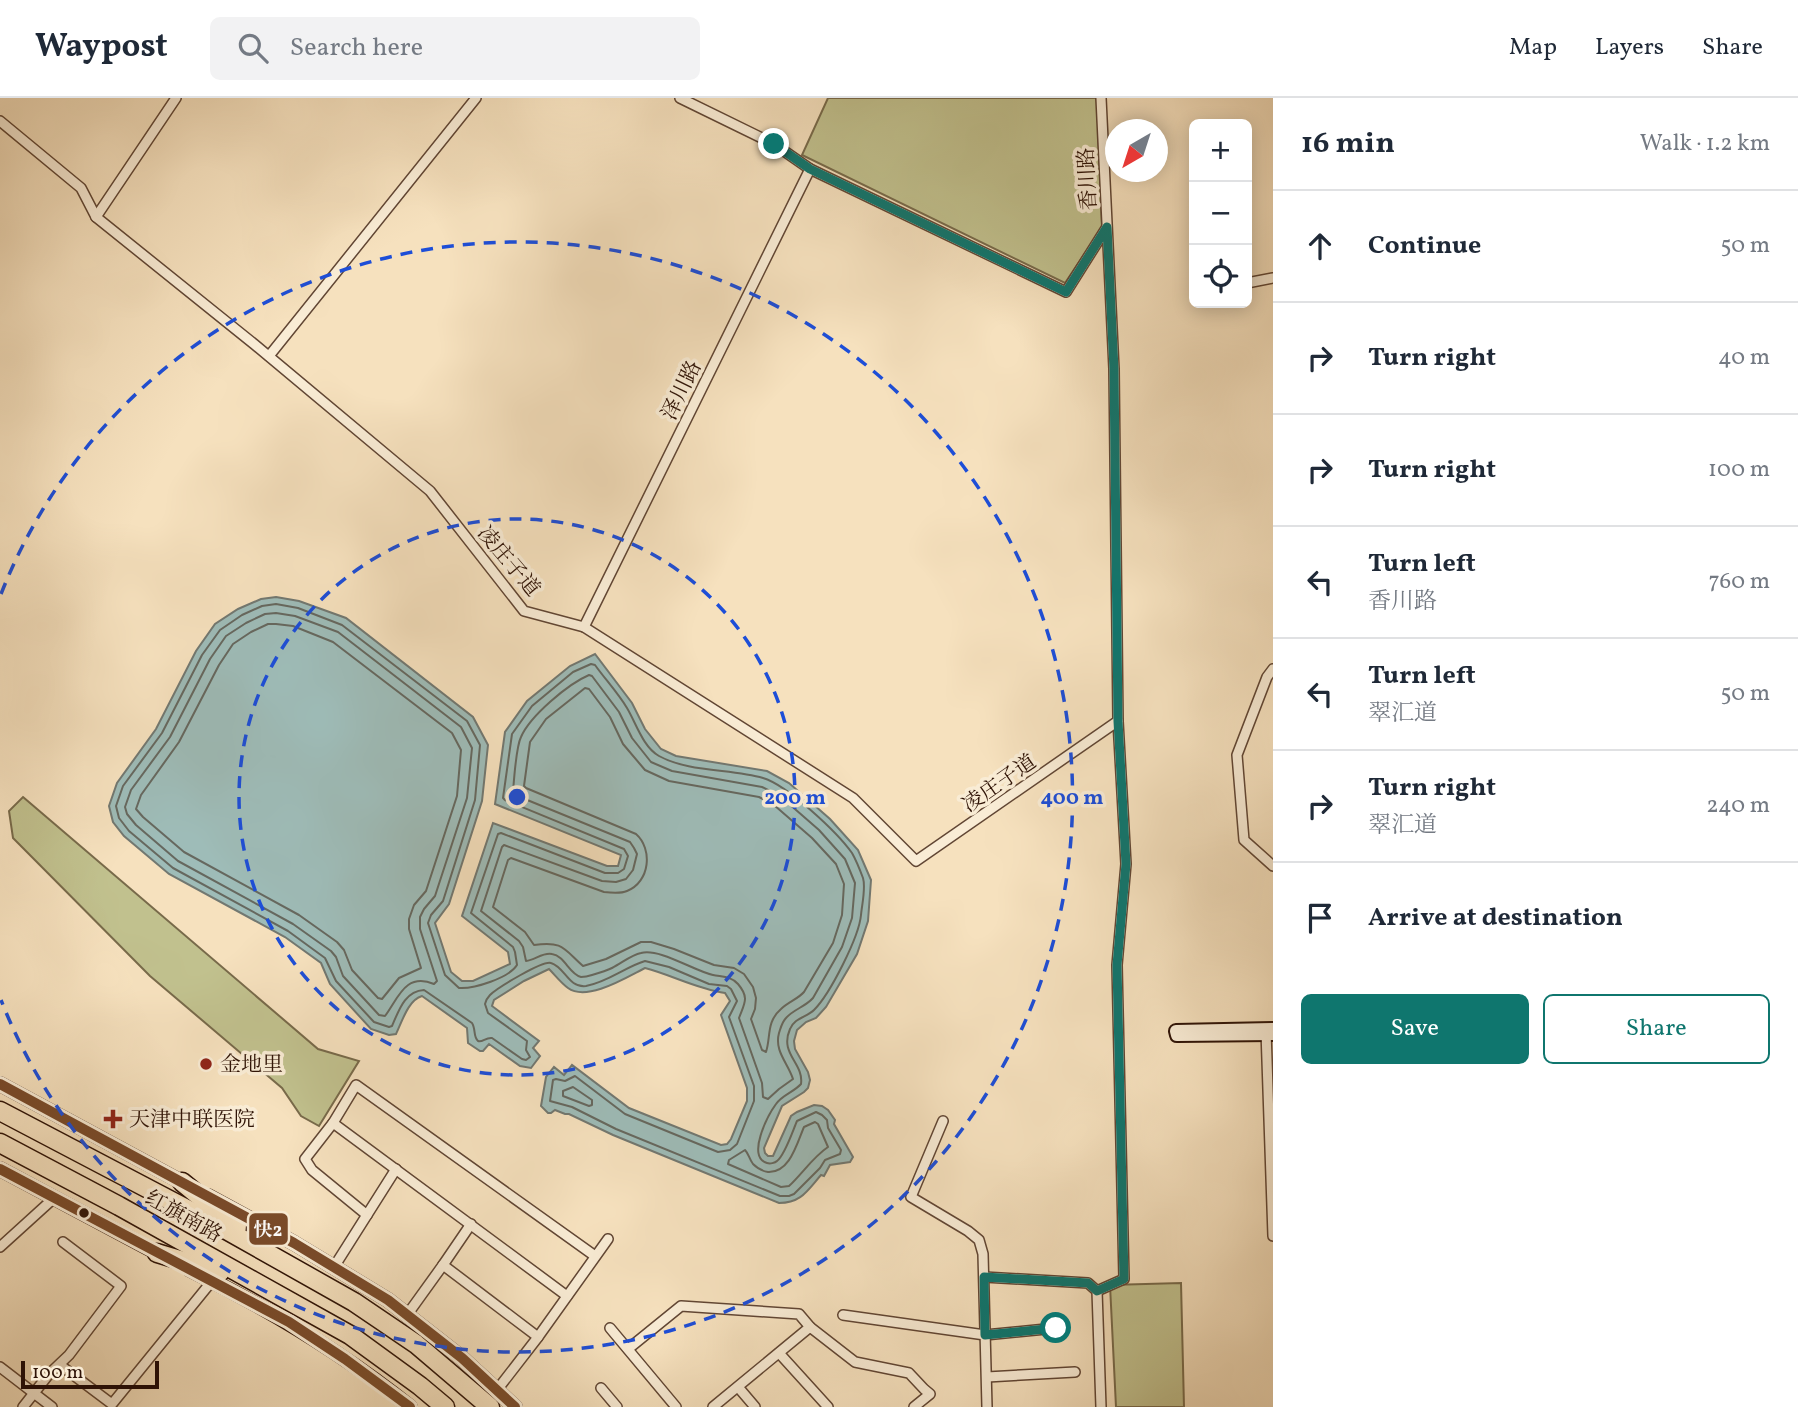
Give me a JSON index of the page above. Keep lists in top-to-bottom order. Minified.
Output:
{"streets":{"highway":["红旗南路"],"street":["香川路","泽川路","凌庄子道"]},"crossings":[["香川路","凌庄子道"],["泽川路","凌庄子道"]],"places":{"other":["金地里"],"health":["天津中联医院"]},"lines":["transit line 快2"],"scale_bar":"100 m","north":"bottom left","page":{"header":"Waypost","search":"Search here","nav":["Map","Layers","Share"],"heading":["16 min","Walk · 1.2 km"],"map_buttons":["+","−"],"list":[["Continue","50 m"],["Turn right","40 m"],["Turn right","100 m"],["Turn left","香川路","760 m"],["Turn left","翠汇道","50 m"],["Turn right","翠汇道","240 m"],"Arrive at destination"],"buttons":["Save","Share"],"scale":"100 m"},"rings":["200 m","400 m"]}
